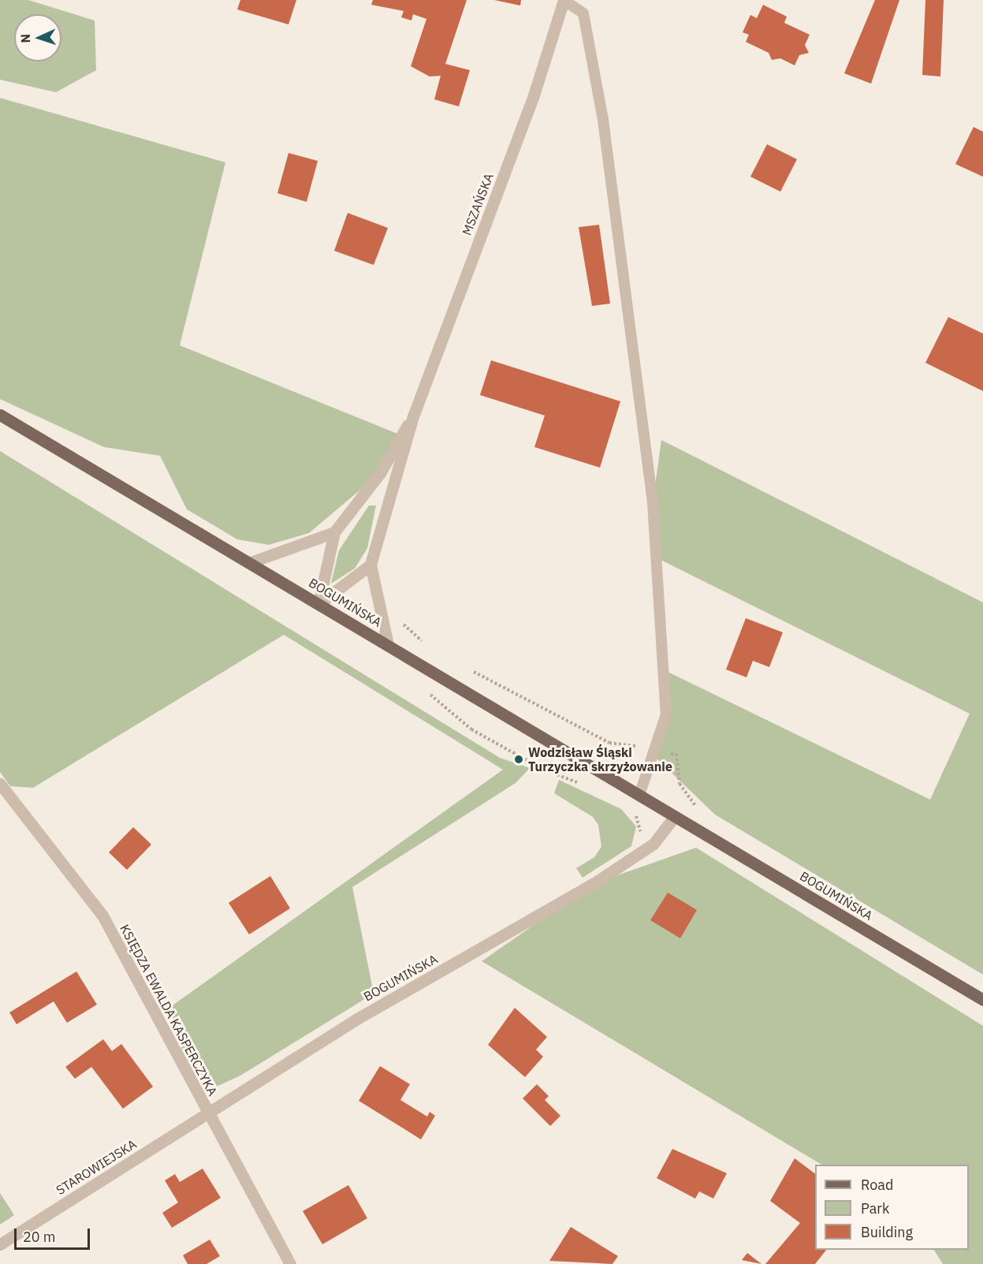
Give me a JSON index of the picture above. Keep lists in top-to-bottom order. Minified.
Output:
{"streets":{"main road":["BOGUMIŃSKA"],"street":["MSZAŃSKA","KSIĘDZA EWALDA KASPERCZYKA","STAROWIEJSKA"]},"crossings":[["BOGUMIŃSKA","KSIĘDZA EWALDA KASPERCZYKA"],["BOGUMIŃSKA","STAROWIEJSKA"],["KSIĘDZA EWALDA KASPERCZYKA","STAROWIEJSKA"]],"places":["Wodzisław Śląski Turzyczka skrzyżowanie"],"legend":["Road","Park","Building"],"scale_bar":"20 m","north":"left"}
